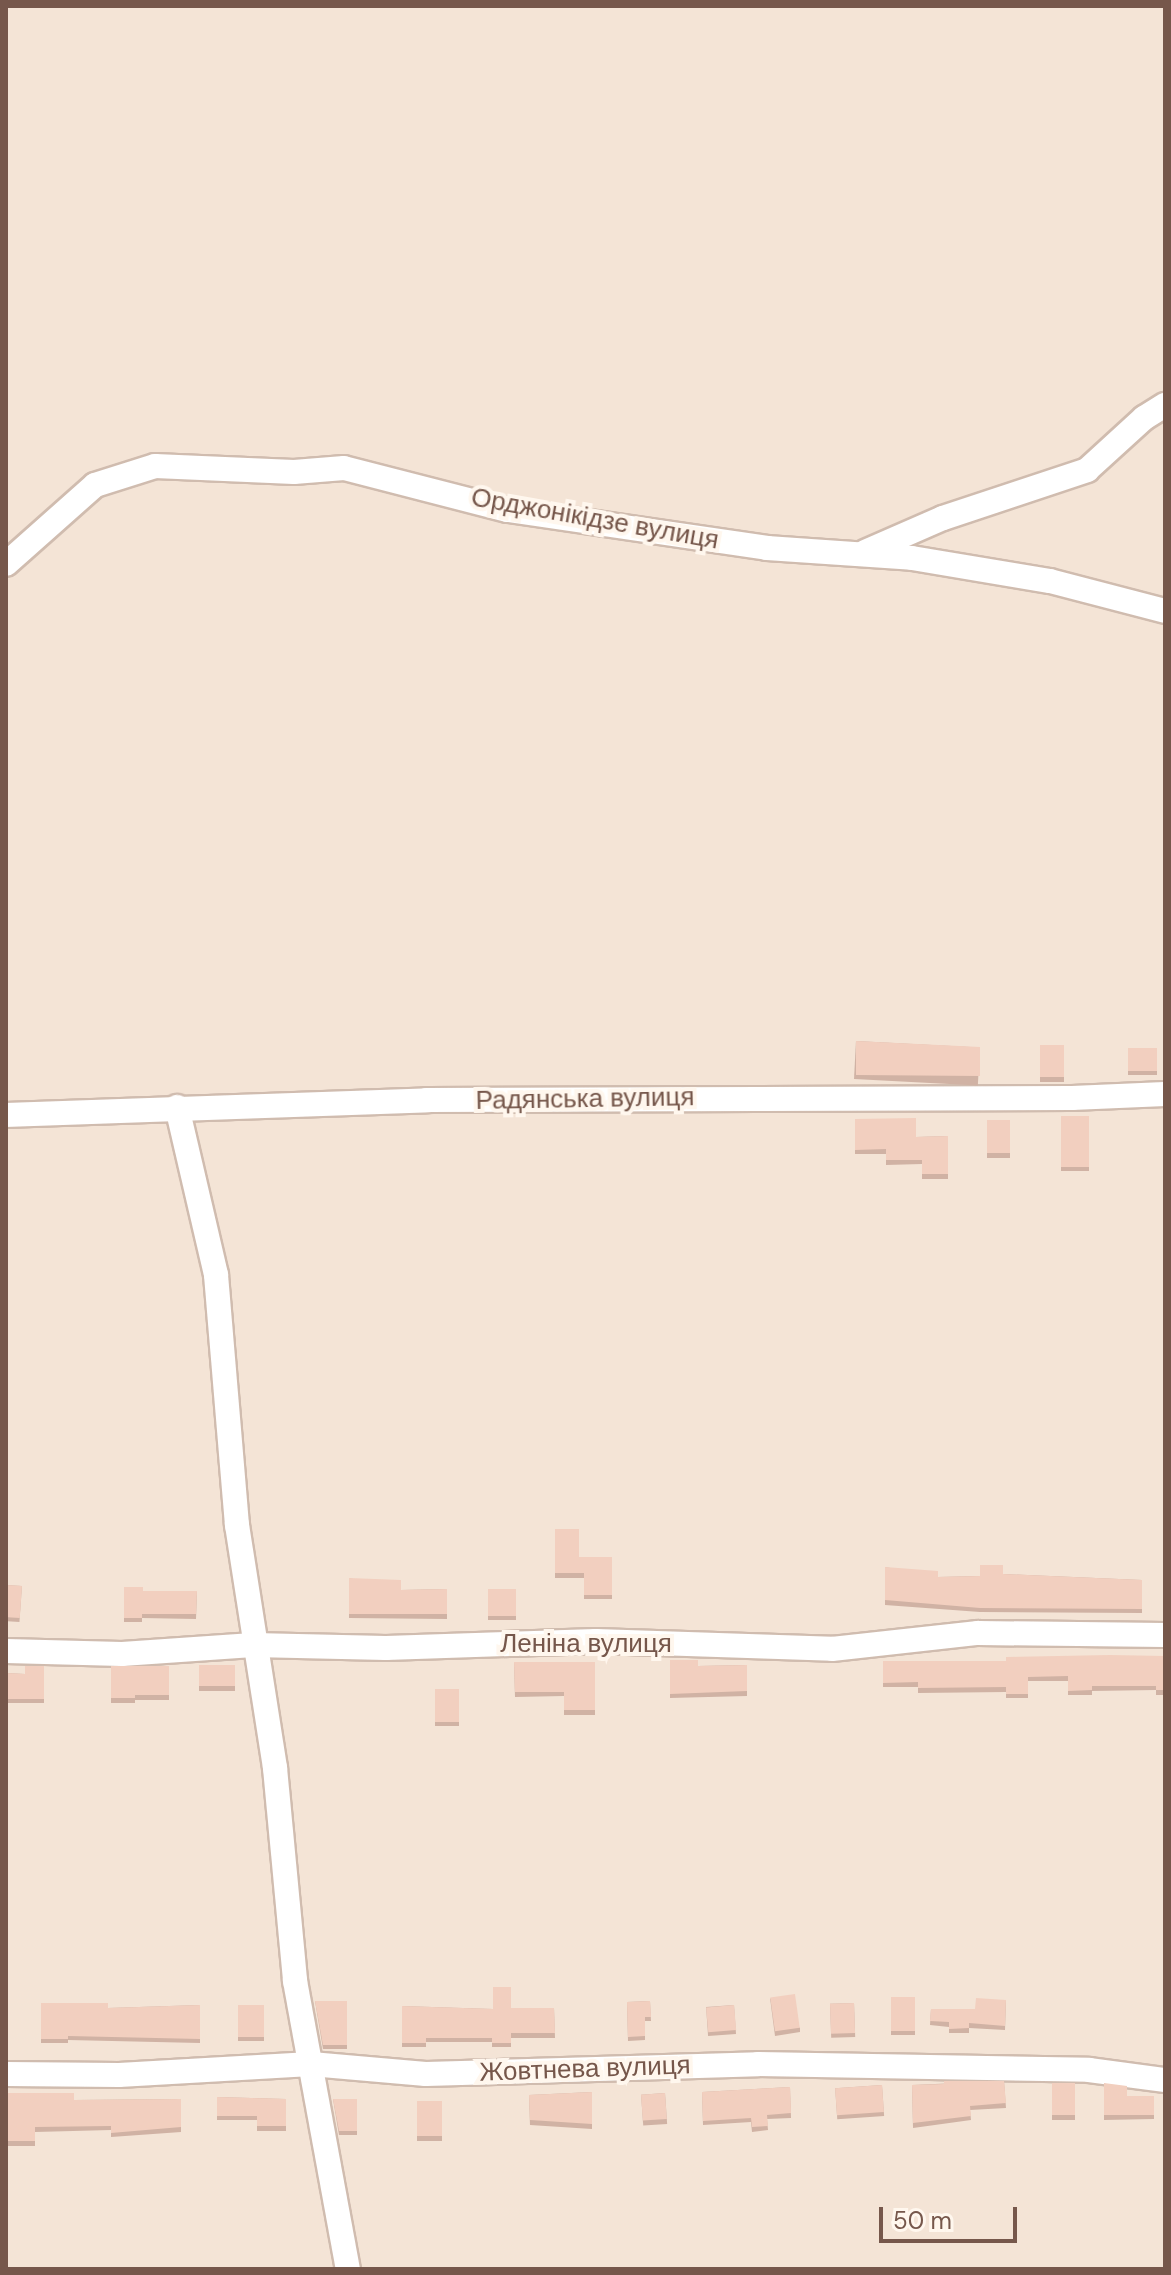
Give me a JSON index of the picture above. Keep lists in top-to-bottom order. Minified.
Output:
{"streets":{"street":["Орджонікідзе вулиця","Радянська вулиця","Леніна вулиця","Жовтнева вулиця"]},"scale_bar":"50 m"}
